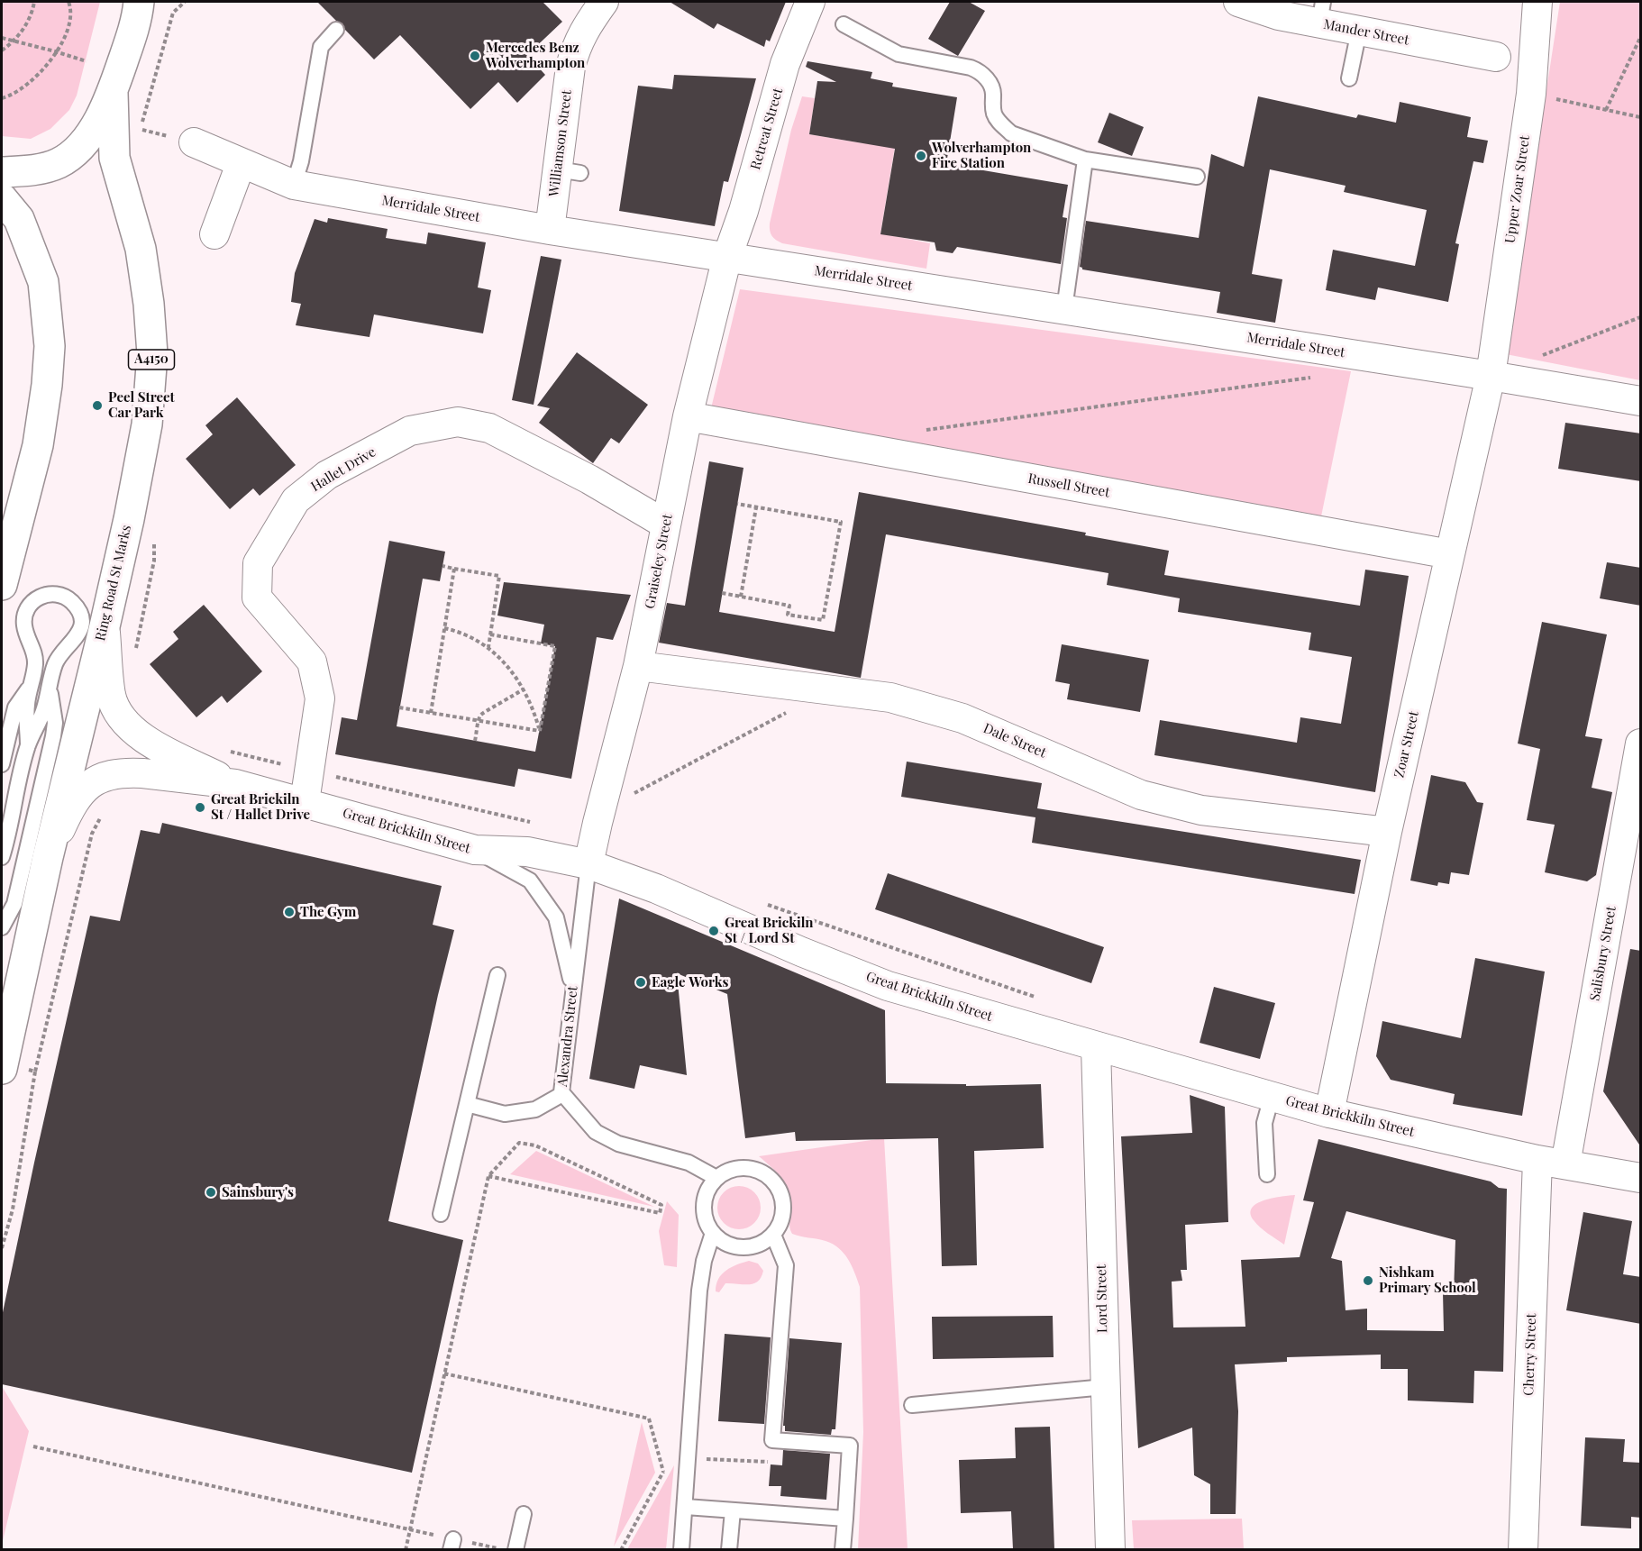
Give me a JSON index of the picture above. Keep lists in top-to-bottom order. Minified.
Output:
{"streets":{"highway":["A4150","Ring Road St Marks"],"street":["Mander Street","Retreat Street","Williamson Street","Upper Zoar Street","Merridale Street","Hallet Drive","Russell Street","Graiseley Street","Dale Street","Zoar Street","Great Brickkiln Street","Salisbury Street","Lord Street","Cherry Street"],"lane":["Alexandra Street"]},"crossings":[["Retreat Street","Merridale Street"],["Retreat Street","Graiseley Street"],["Williamson Street","Merridale Street"],["Upper Zoar Street","Merridale Street"],["Upper Zoar Street","Zoar Street"],["Merridale Street","Graiseley Street"],["Merridale Street","Zoar Street"],["A4150","Ring Road St Marks"],["Hallet Drive","Graiseley Street"],["Hallet Drive","Great Brickkiln Street"],["Russell Street","Graiseley Street"],["Russell Street","Zoar Street"],["Graiseley Street","Dale Street"],["Graiseley Street","Great Brickkiln Street"],["Graiseley Street","Alexandra Street"],["Ring Road St Marks","Great Brickkiln Street"],["Dale Street","Zoar Street"],["Zoar Street","Great Brickkiln Street"],["Great Brickkiln Street","Salisbury Street"],["Great Brickkiln Street","Alexandra Street"],["Great Brickkiln Street","Lord Street"],["Great Brickkiln Street","Cherry Street"]],"places":["Mercedes Benz Wolverhampton","Wolverhampton Fire Station","Peel Street Car Park","Great Brickiln St / Hallet Drive","The Gym","Great Brickiln St / Lord St","Eagle Works","Sainsbury's","Nishkam Primary School"]}
